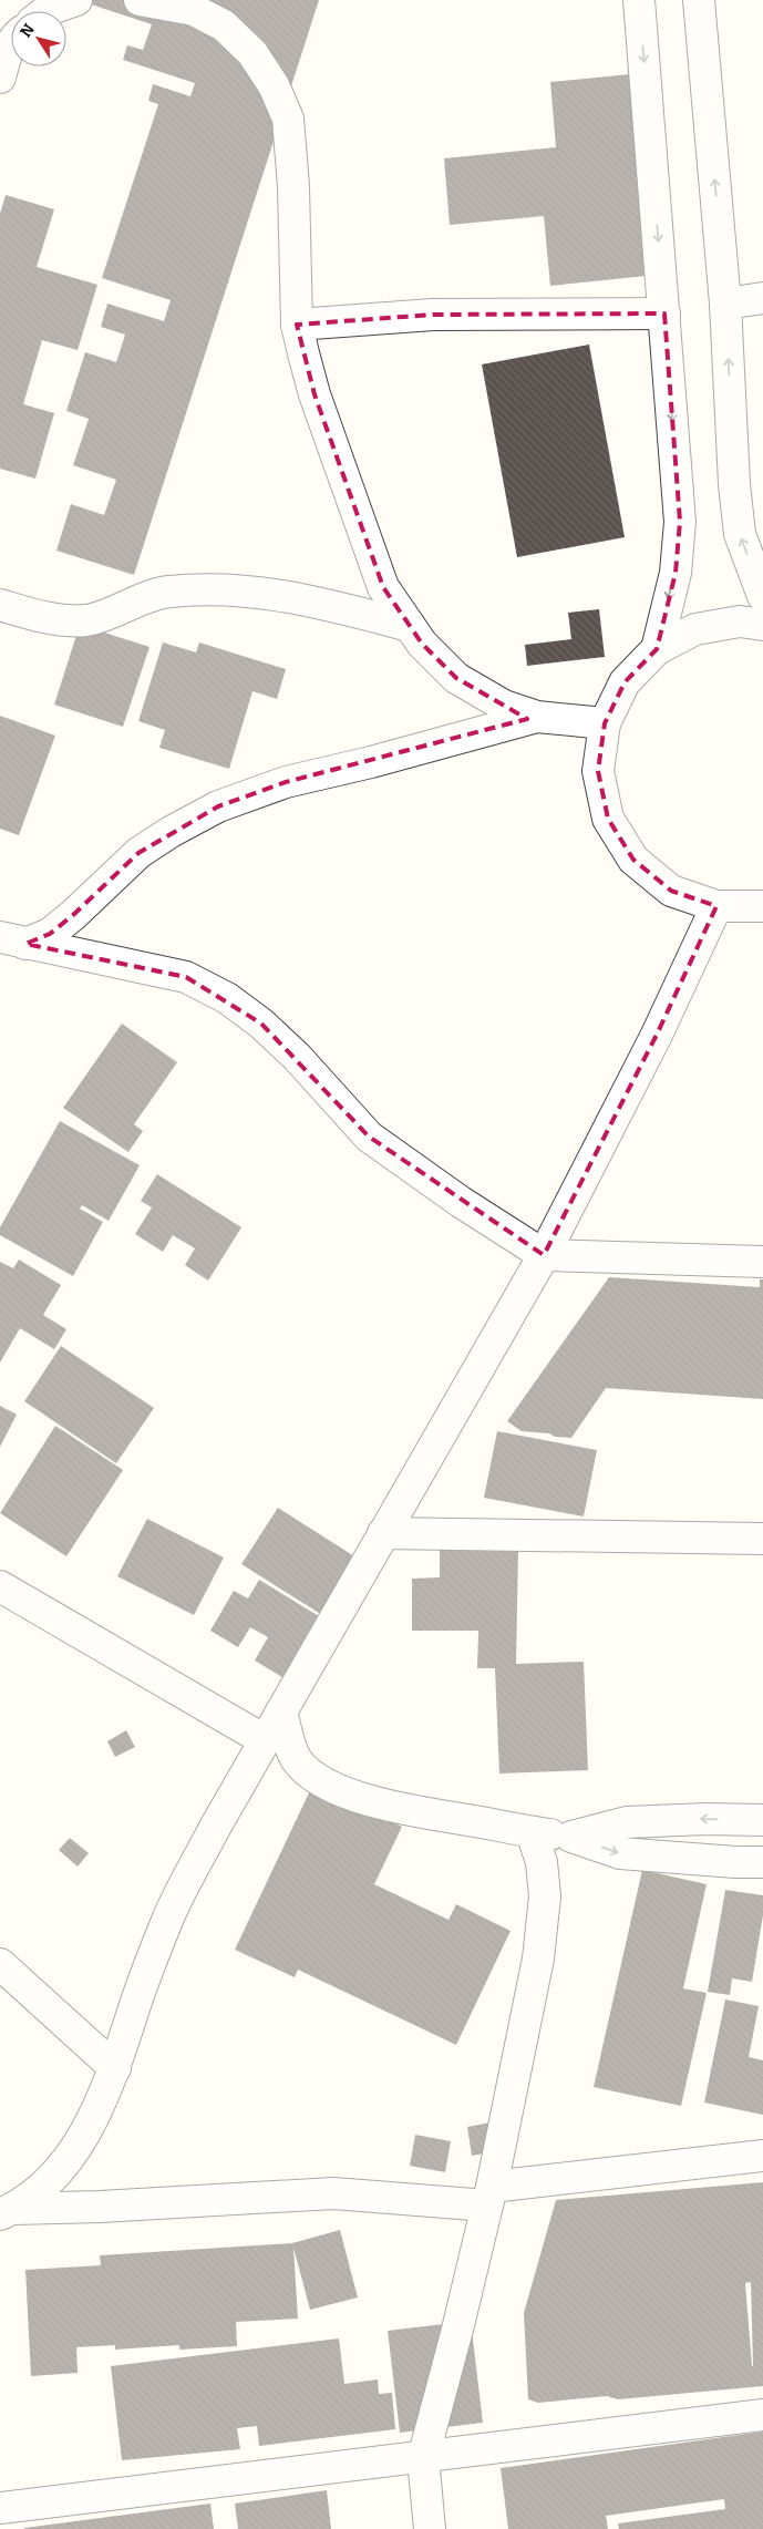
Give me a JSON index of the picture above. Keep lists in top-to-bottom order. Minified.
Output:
{"north":"top left"}
